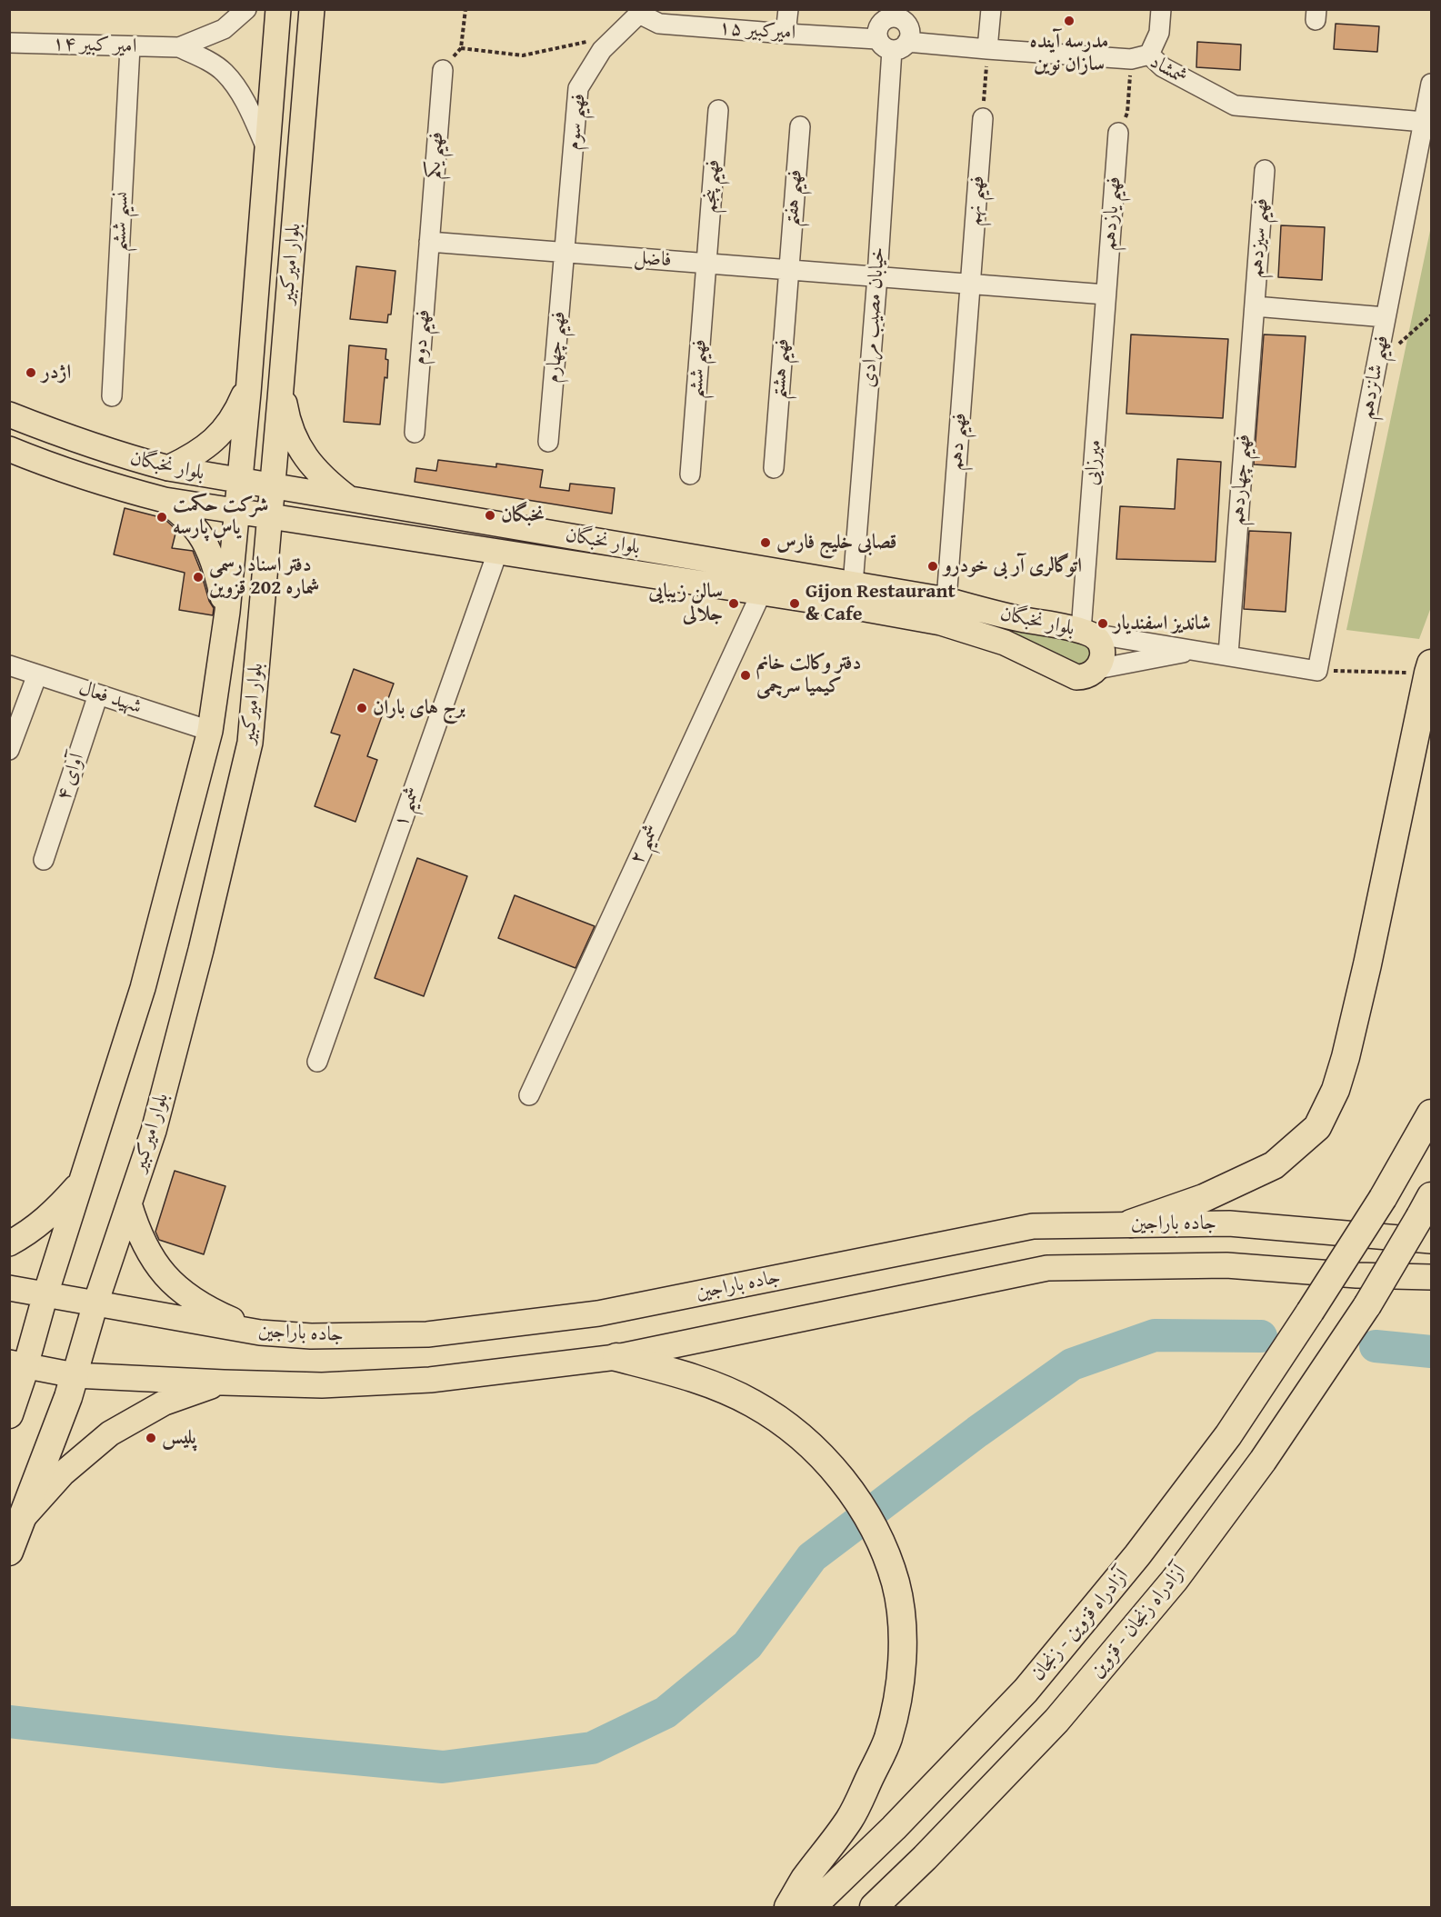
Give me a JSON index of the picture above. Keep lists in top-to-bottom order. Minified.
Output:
{"streets":{"highway":["آزادراه زنجان - قزوین","آزادراه قزوین - زنجان"],"main road":["بلوار امیرکبیر","بلوار نخبگان","جاده باراجین"],"street":["امیرکبیر ۱۵","امیر کبیر ۱۴","شمشاد","فهیم سوم","فهیم یکم","فهیم پنجم","فهیم هفتم","فهیم نهم","فهیم یازدهم","نسیم ششم","فهیم سیزدهم","فاضل","خیابان مصیب مرادی","فهیم دوم","فهیم چهارم","فهیم ششم","فهیم هشتم","فهیم شانزدهم","فهیم دهم","میرزایی","فهیم چهاردهم","شهید فعال","آوای ۴","شمیم ۱","شمیم ۲"]},"crossings":[["امیرکبیر ۱۵","شمشاد"],["امیرکبیر ۱۵","فهیم سوم"],["امیرکبیر ۱۵","خیابان مصیب مرادی"],["امیر کبیر ۱۴","نسیم ششم"],["امیر کبیر ۱۴","بلوار امیرکبیر"],["شمشاد","خیابان مصیب مرادی"],["شمشاد","فهیم شانزدهم"],["فهیم سوم","فاضل"],["فهیم سوم","فهیم چهارم"],["فهیم یکم","فاضل"],["فهیم یکم","فهیم دوم"],["فهیم پنجم","فاضل"],["فهیم پنجم","فهیم ششم"],["فهیم هفتم","فاضل"],["فهیم هفتم","فهیم هشتم"],["فهیم نهم","فاضل"],["فهیم نهم","فهیم دهم"],["فهیم یازدهم","فاضل"],["فهیم یازدهم","میرزایی"],["فهیم سیزدهم","فهیم چهاردهم"],["فاضل","خیابان مصیب مرادی"],["فاضل","فهیم دوم"],["فاضل","فهیم چهارم"],["فاضل","فهیم ششم"],["فاضل","فهیم هشتم"],["فاضل","فهیم دهم"],["فاضل","میرزایی"],["بلوار امیرکبیر","بلوار نخبگان"],["بلوار امیرکبیر","شهید فعال"],["بلوار امیرکبیر","جاده باراجین"],["خیابان مصیب مرادی","بلوار نخبگان"],["فهیم دهم","بلوار نخبگان"],["میرزایی","بلوار نخبگان"],["بلوار نخبگان","شمیم ۱"],["بلوار نخبگان","شمیم ۲"],["شهید فعال","آوای ۴"]],"places":["مدرسه آینده سازان نوین","اژدر","نخبگان","شرکت حکمت یاس پارسه","قصابی خلیج فارس","اتوگالری آر بی خودرو","دفتر اسناد رسمی شماره 202 قزوین","سالن زیبایی جلالی","Gijon Restaurant & Cafe","شاندیز اسفندیار","دفتر وکالت خانم کیمیا سرچمی","برج های باران","پلیس"]}
